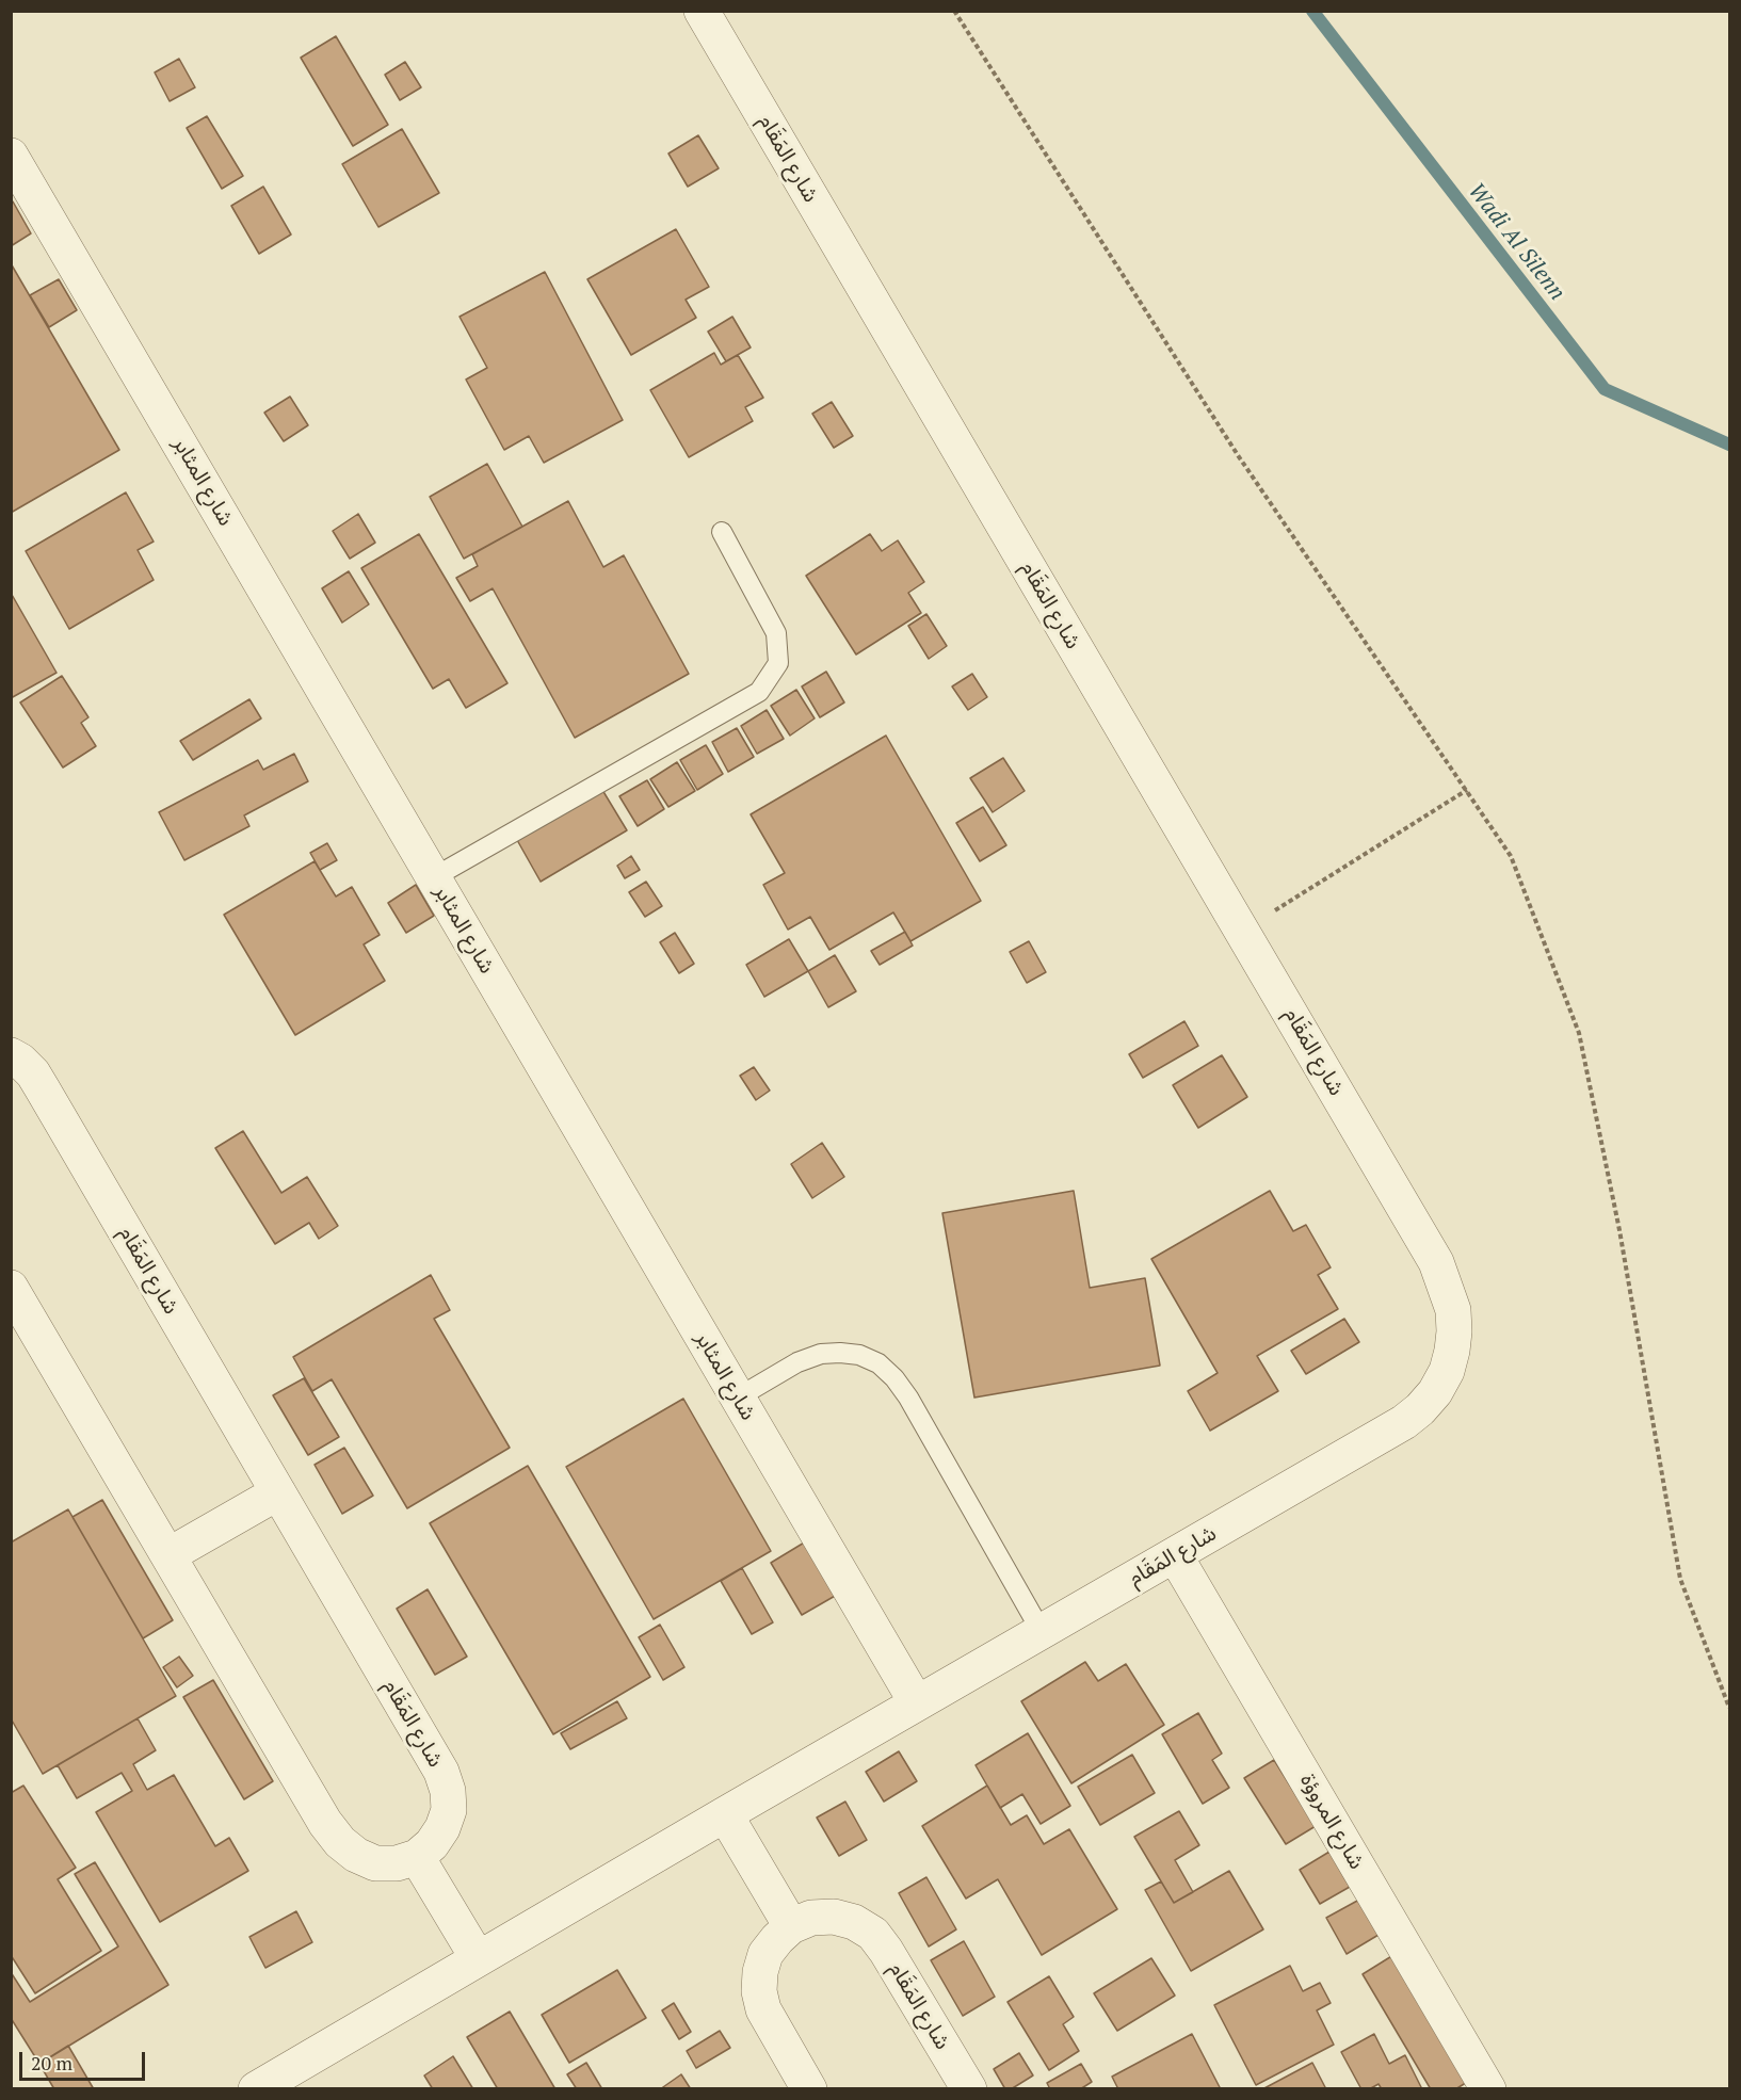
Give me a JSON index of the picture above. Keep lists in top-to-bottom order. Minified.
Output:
{"streets":{"street":["شارع المَقَام","شارع المثابر","شارع المروؤة"]},"crossings":[["شارع المَقَام","شارع المثابر"],["شارع المَقَام","شارع المروؤة"]],"water":["Wadi Al Silenn"],"scale_bar":"20 m"}
